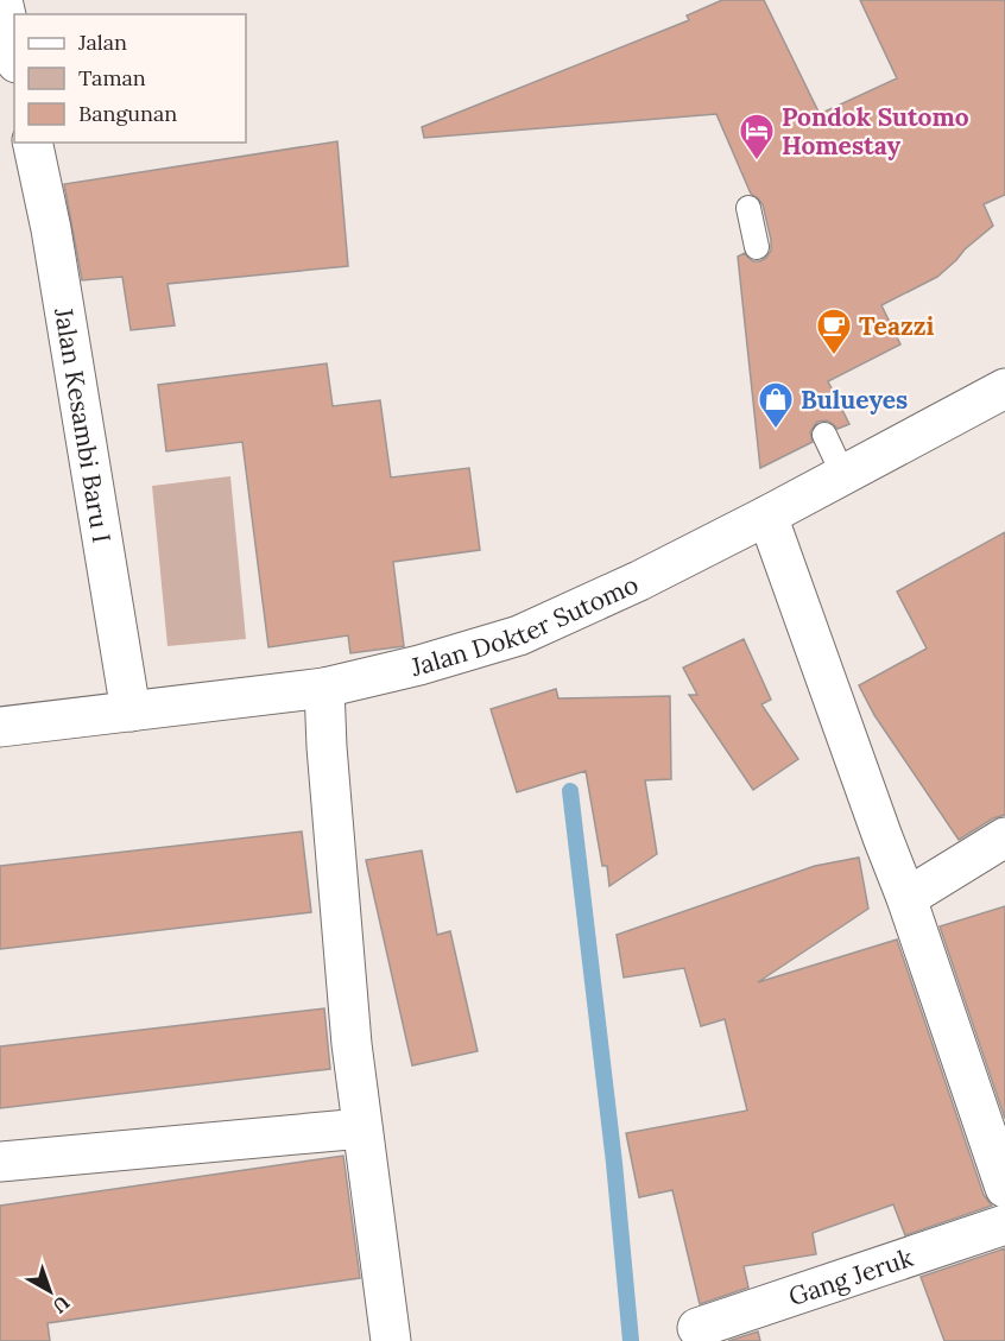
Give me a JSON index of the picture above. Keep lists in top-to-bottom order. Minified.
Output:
{"streets":{"street":["Jalan Kesambi Baru I","Jalan Dokter Sutomo","Gang Jeruk"]},"crossings":[["Jalan Kesambi Baru I","Jalan Dokter Sutomo"]],"places":{"hotel":["Pondok Sutomo Homestay"],"cafe":["Teazzi"],"shop":["Bulueyes"]},"legend":["Jalan","Taman","Bangunan"],"north":"bottom right"}
